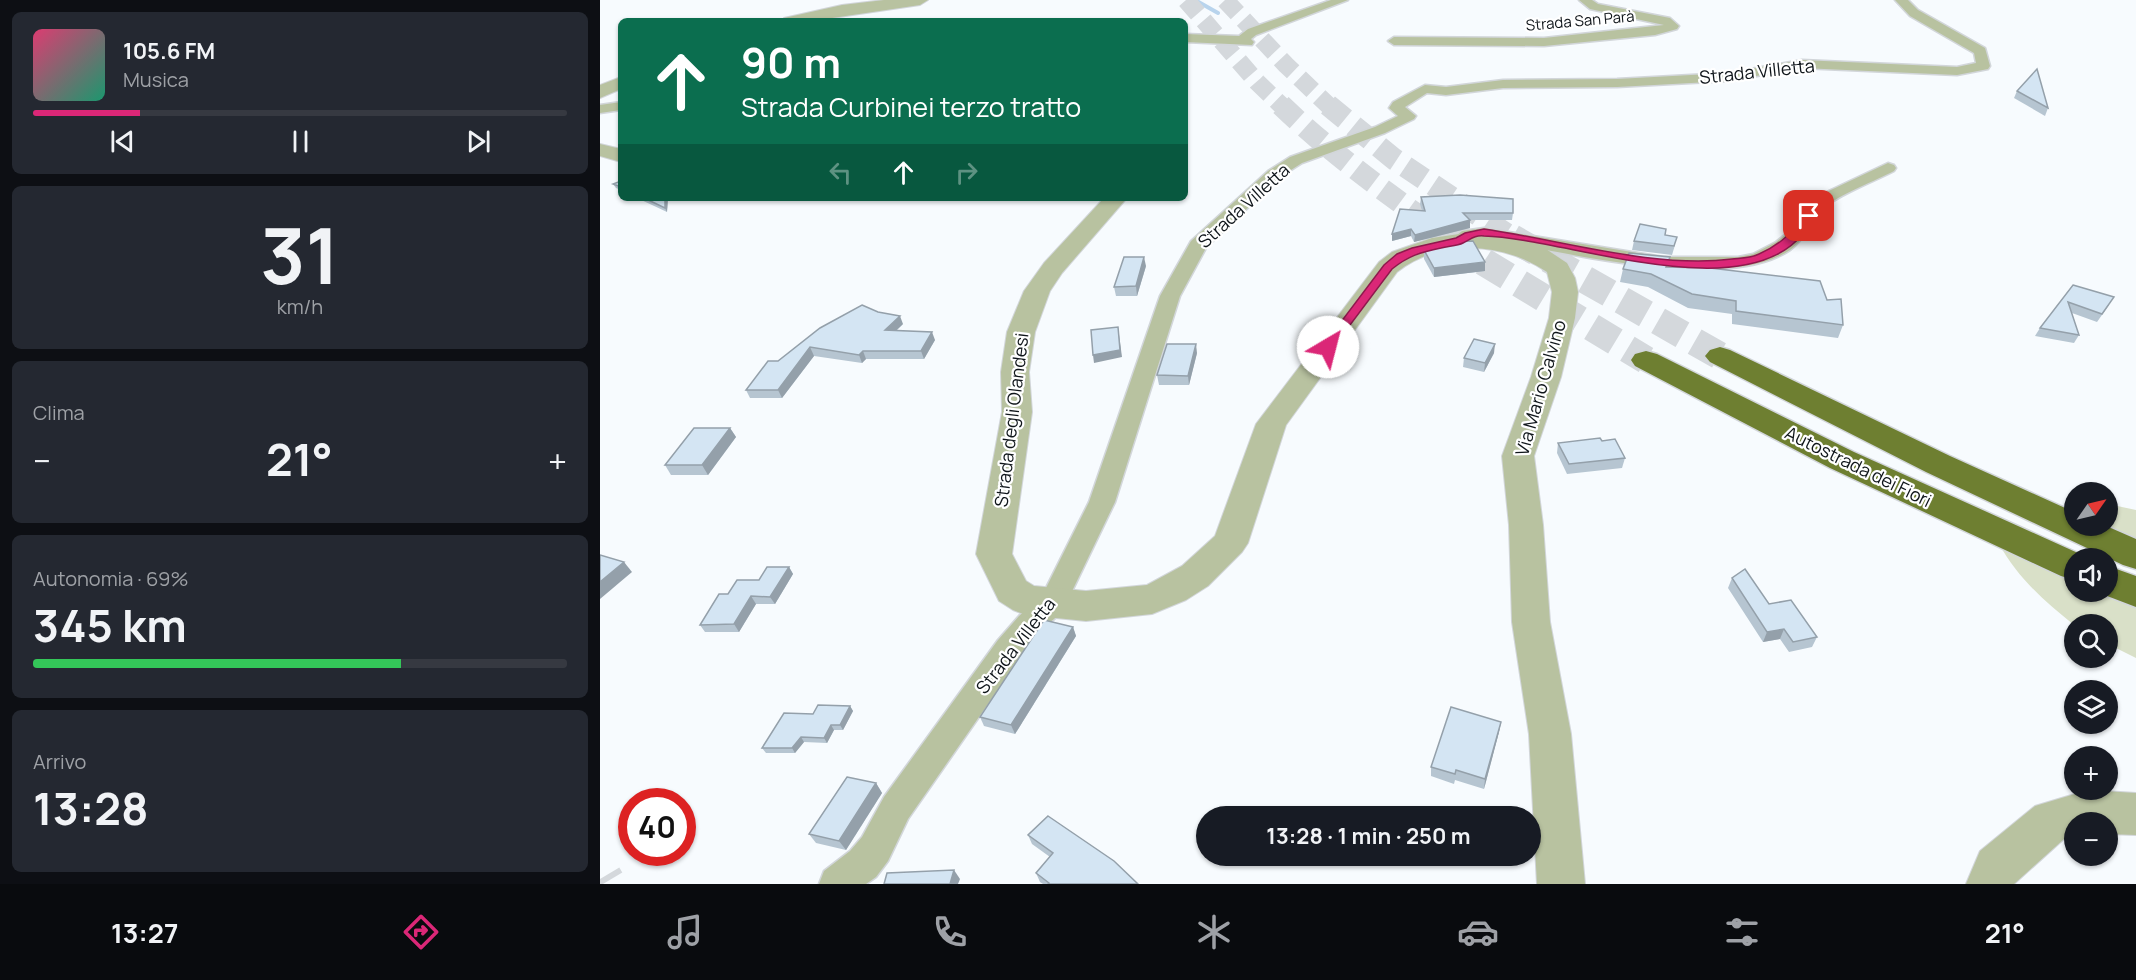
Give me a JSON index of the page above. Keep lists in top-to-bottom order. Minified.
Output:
{"streets":{"highway":["Autostrada dei Fiori"],"street":["Strada San Parà","Strada Villetta","Via Mario Calvino","Strada degli Olandesi"]},"crossings":[["Strada Villetta","Via Mario Calvino"],["Strada Villetta","Strada degli Olandesi"],["Via Mario Calvino","Strada degli Olandesi"]],"north":"top right","page":{"turn":["90 m","Strada Curbinei terzo tratto"],"song":["105.6 FM","Musica"],"tile":[["31","km/h"],"Clima",["Autonomia · 69%","345 km"],["Arrivo","13:28"]],"heat":["−","21°","+"],"map_buttons":["+","−"],"limit":"40","trip":"13:28 · 1 min · 250 m","tabs":["13:27","21°"]}}
